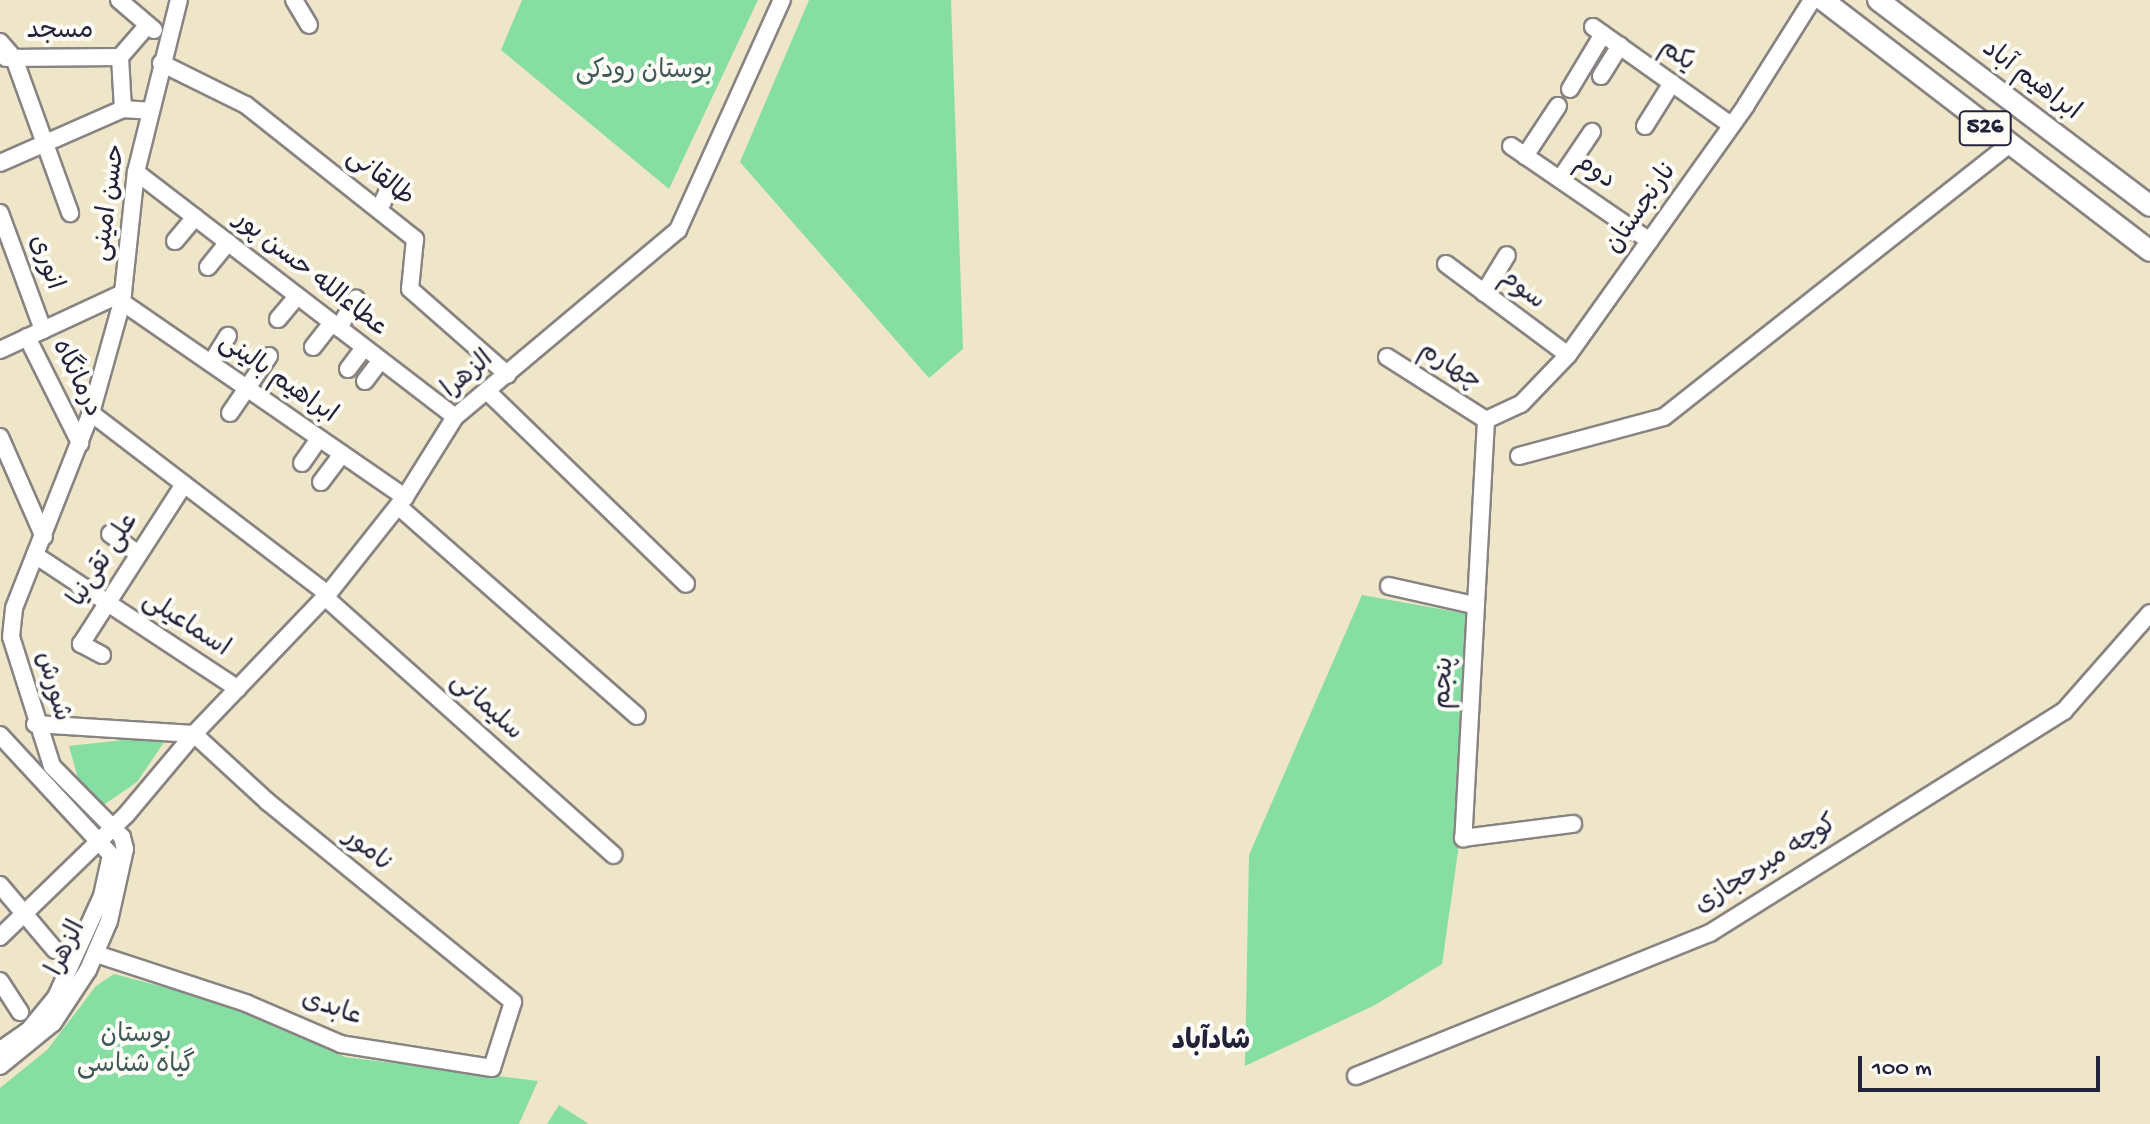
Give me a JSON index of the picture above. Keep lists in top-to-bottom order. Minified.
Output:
{"streets":{"main road":["ابراهیم آباد","526"],"street":["مسجد","یکم","دوم","طالقانی","حسن امینی","نارنجستان","انوری","عطاءالله حسن پور","سوم","چهارم","الزهرا","درمانگاه","ابراهیم بالینی","علی تقی‌نیا","اسماعیلی","پنجم","شورش","سلیمانی","نامور","کوچه میرحجازی","عابدی"]},"crossings":[["یکم","نارنجستان"],["دوم","نارنجستان"],["طالقانی","حسن امینی"],["طالقانی","الزهرا"],["حسن امینی","عطاءالله حسن پور"],["حسن امینی","درمانگاه"],["حسن امینی","ابراهیم بالینی"],["حسن امینی","شورش"],["نارنجستان","سوم"],["نارنجستان","چهارم"],["نارنجستان","پنجم"],["عطاءالله حسن پور","الزهرا"],["چهارم","پنجم"],["الزهرا","ابراهیم بالینی"],["الزهرا","اسماعیلی"],["الزهرا","شورش"],["الزهرا","سلیمانی"],["الزهرا","نامور"],["الزهرا","عابدی"],["علی تقی‌نیا","اسماعیلی"],["اسماعیلی","شورش"],["نامور","عابدی"]],"districts":["شادآباد"],"parks":["بوستان رودکی","بوستان گیاه شناسی"],"scale_bar":"100 m"}
